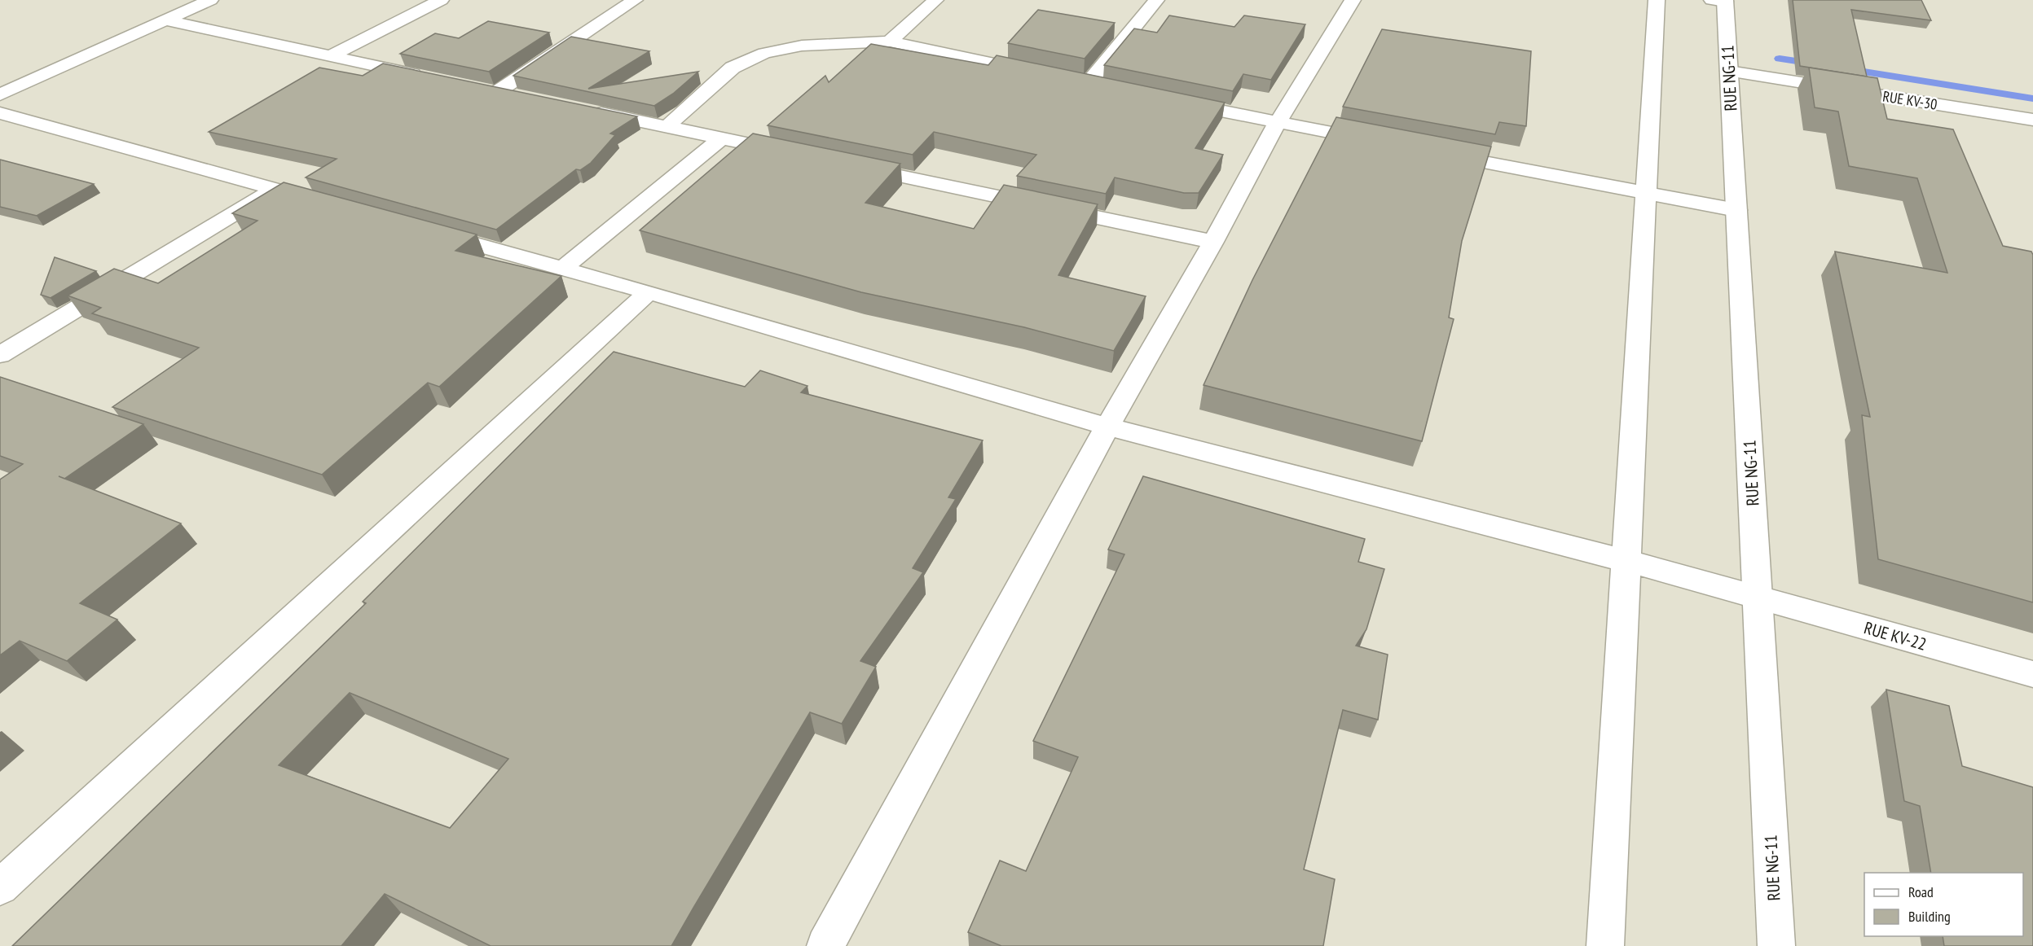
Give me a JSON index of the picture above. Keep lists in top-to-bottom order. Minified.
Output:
{"streets":{"street":["RUE NG-11","RUE KV-30","RUE KV-22"]},"crossings":[["RUE NG-11","RUE KV-30"],["RUE NG-11","RUE KV-22"]],"legend":["Road","Building"]}
